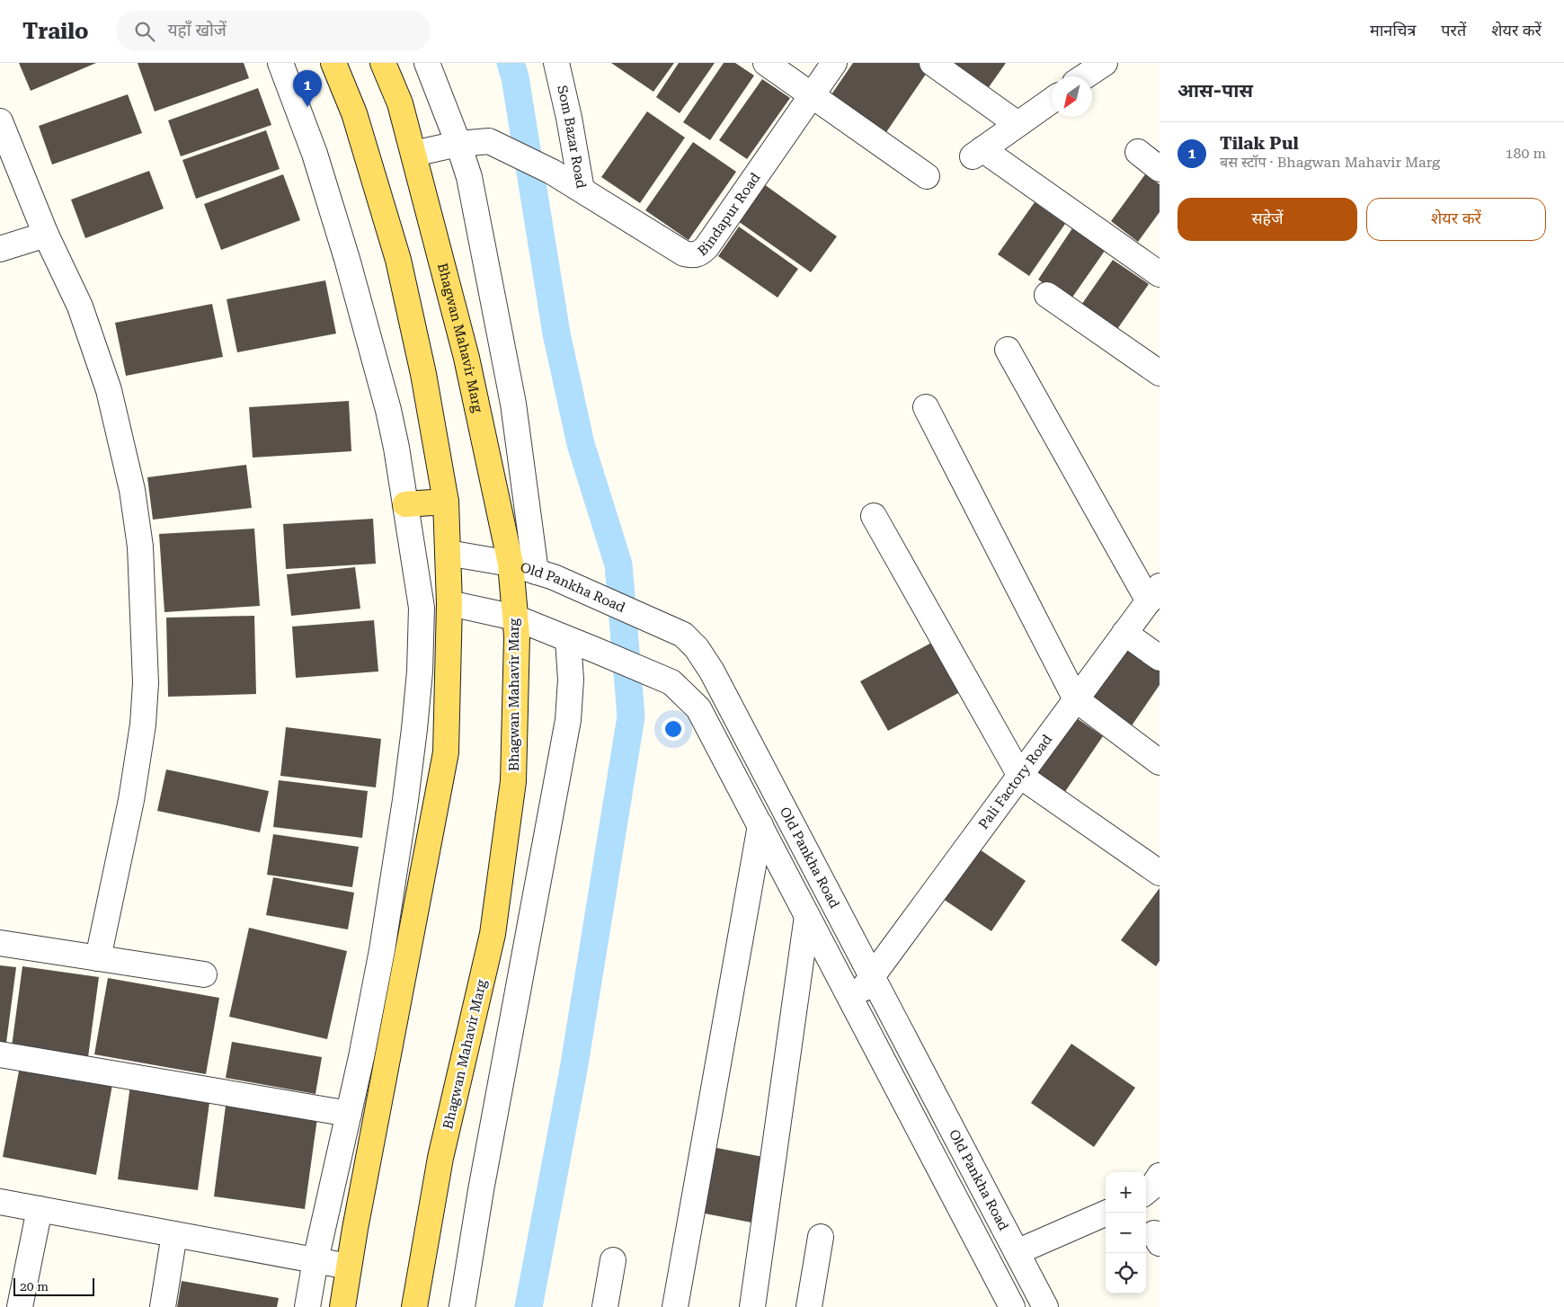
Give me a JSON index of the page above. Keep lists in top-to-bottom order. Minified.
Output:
{"streets":{"main road":["Bhagwan Mahavir Marg"],"street":["Som Bazar Road","Bindapur Road","Old Pankha Road","Pali Factory Road"]},"crossings":[["Som Bazar Road","Bindapur Road"],["Som Bazar Road","Bhagwan Mahavir Marg"],["Bhagwan Mahavir Marg","Old Pankha Road"],["Old Pankha Road","Pali Factory Road"]],"scale_bar":"20 m","north":"bottom left","page":{"header":"Trailo","search":"यहाँ खोजें","nav":["मानचित्र","परतें","शेयर करें"],"heading":"आस-पास","pins":"1","list":[{"mark":"1","name":"Tilak Pul","note":"बस स्टॉप · Bhagwan Mahavir Marg","value":"180 m"}],"buttons":["सहेजें","शेयर करें"],"map_buttons":["+","−"],"scale":"20 m"}}
